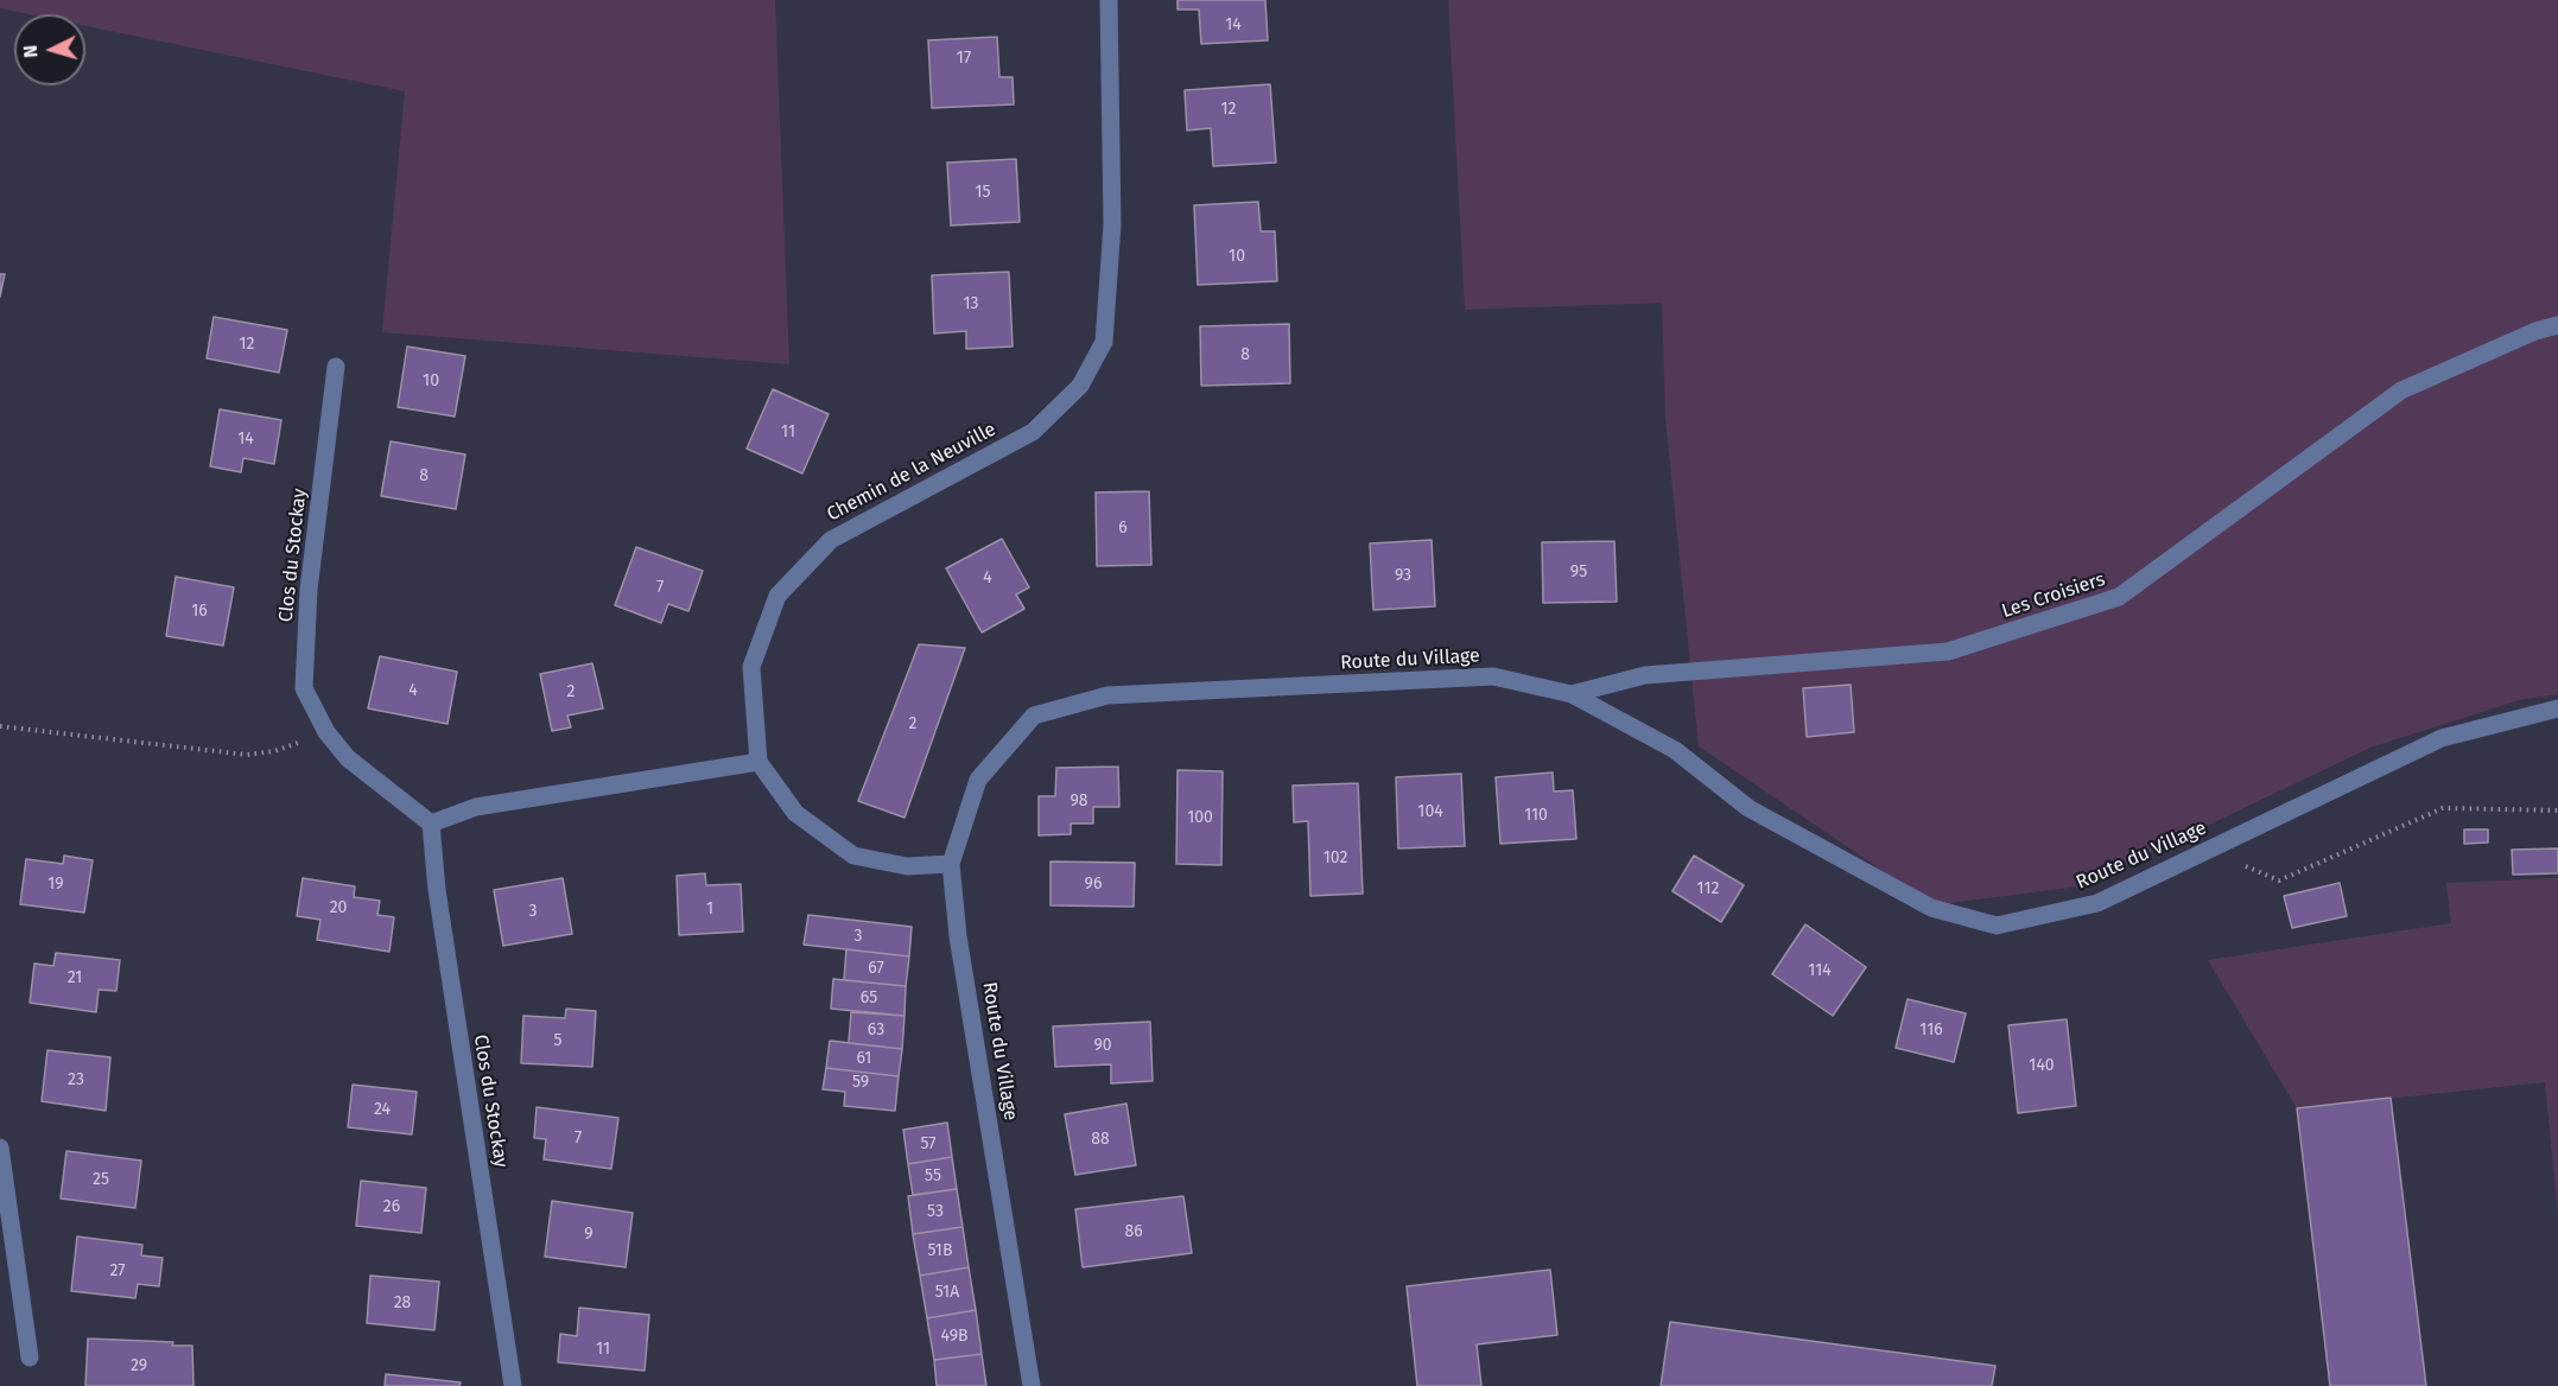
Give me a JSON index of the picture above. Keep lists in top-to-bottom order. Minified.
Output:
{"streets":{"street":["Chemin de la Neuville","Clos du Stockay","Les Croisiers","Route du Village"]},"crossings":[["Les Croisiers","Route du Village"]],"house_numbers":["14","17","12","15","10","13","12","8","10","11","14","8","6","95","93","4","7","16","4","2","2","98","104","110","100","102","19","96","112","20","1","3","3","67","114","21","65","63","116","5","90","61","140","23","59","24","7","88","57","55","25","26","53","86","9","51B","27","51A","28","49B","11","29"],"north":"left"}
